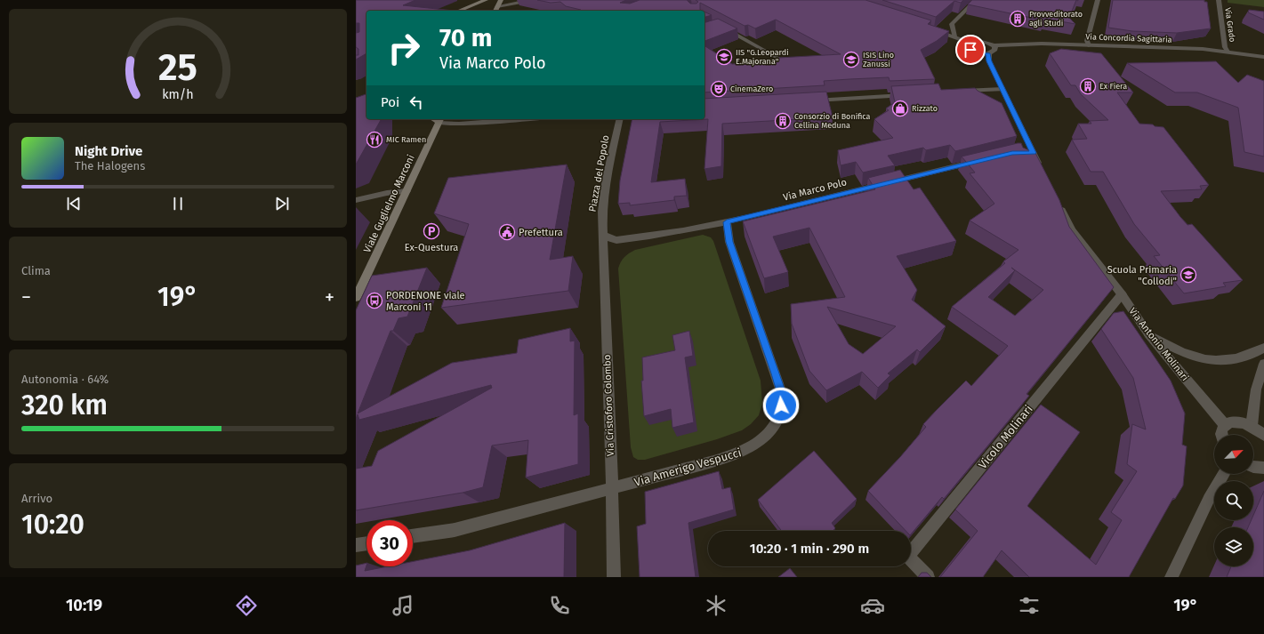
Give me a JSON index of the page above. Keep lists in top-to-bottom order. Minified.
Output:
{"streets":{"main road":["Viale Guglielmo Marconi"],"street":["Via Grado","Via Concordia Sagittaria","Piazza del Popolo","Via Marco Polo","Via Antonio Molinari","Via Cristoforo Colombo","Vicolo Molinari","Via Amerigo Vespucci"]},"crossings":[["Via Grado","Via Concordia Sagittaria"],["Piazza del Popolo","Via Marco Polo"],["Piazza del Popolo","Via Cristoforo Colombo"],["Via Marco Polo","Via Cristoforo Colombo"],["Via Marco Polo","Via Amerigo Vespucci"],["Via Antonio Molinari","Vicolo Molinari"],["Via Cristoforo Colombo","Via Amerigo Vespucci"]],"places":{"building":["Provveditorato agli Studi","Ex Fiera","Consorzio di Bonifica Cellina Meduna"],"school or university":["IIS \"G.Leopardi E.Majorana\"","ISIS Lino Zanussi","Scuola Primaria \"Collodi\""],"theatre":["CinemaZero"],"shop":["Rizzato"],"restaurant":["MIC Ramen"],"parking":["Ex-Questura"],"public building":["Prefettura"],"bus stop":["PORDENONE viale Marconi 11"]},"north":"top right","page":{"turn":["70 m","Via Marco Polo"],"then":"Poi","song":["Night Drive","The Halogens"],"tile":["Clima",["Autonomia · 64%","320 km"],["Arrivo","10:20"]],"heat":["−","19°","+"],"limit":"30","trip":"10:20 · 1 min · 290 m","tabs":["10:19","19°"],"gauge":["25","km/h"]}}
